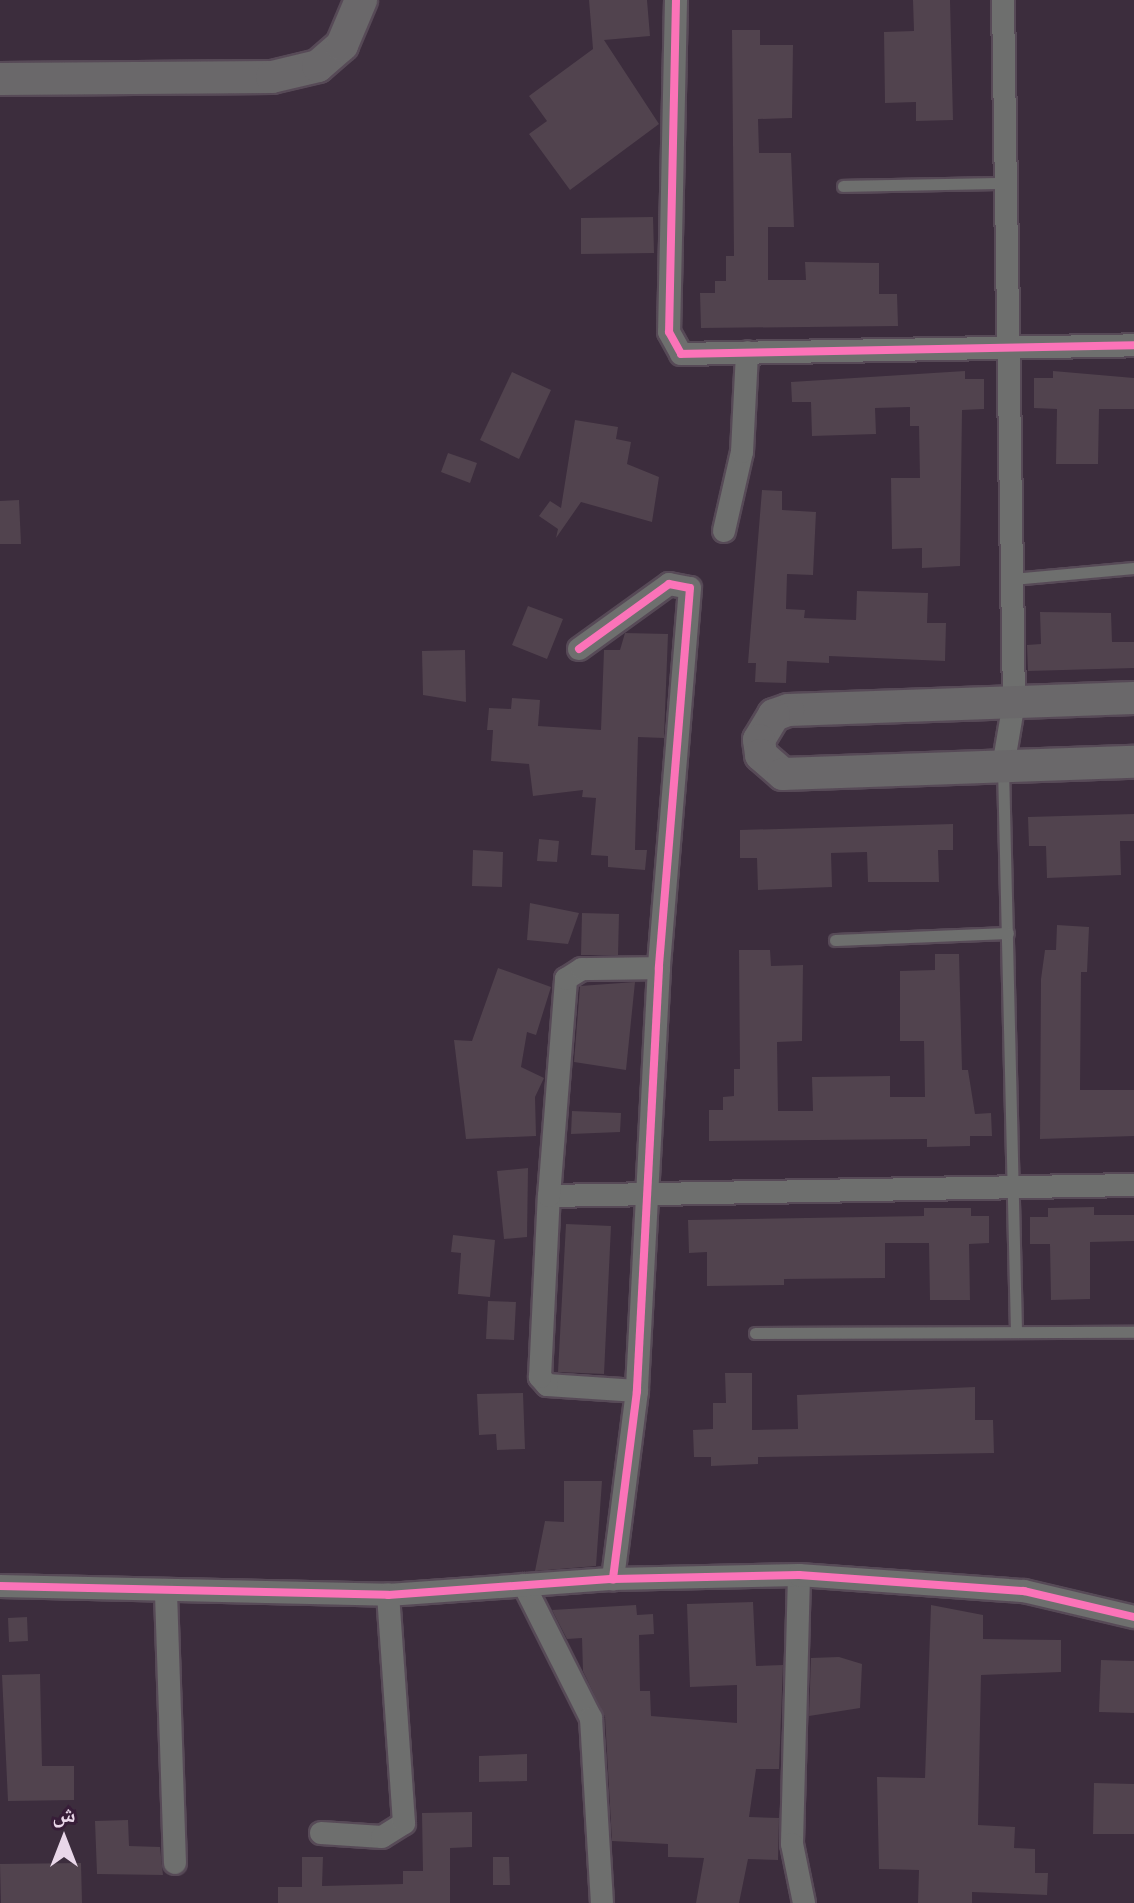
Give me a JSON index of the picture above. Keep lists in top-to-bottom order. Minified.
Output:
{"north":"top"}
